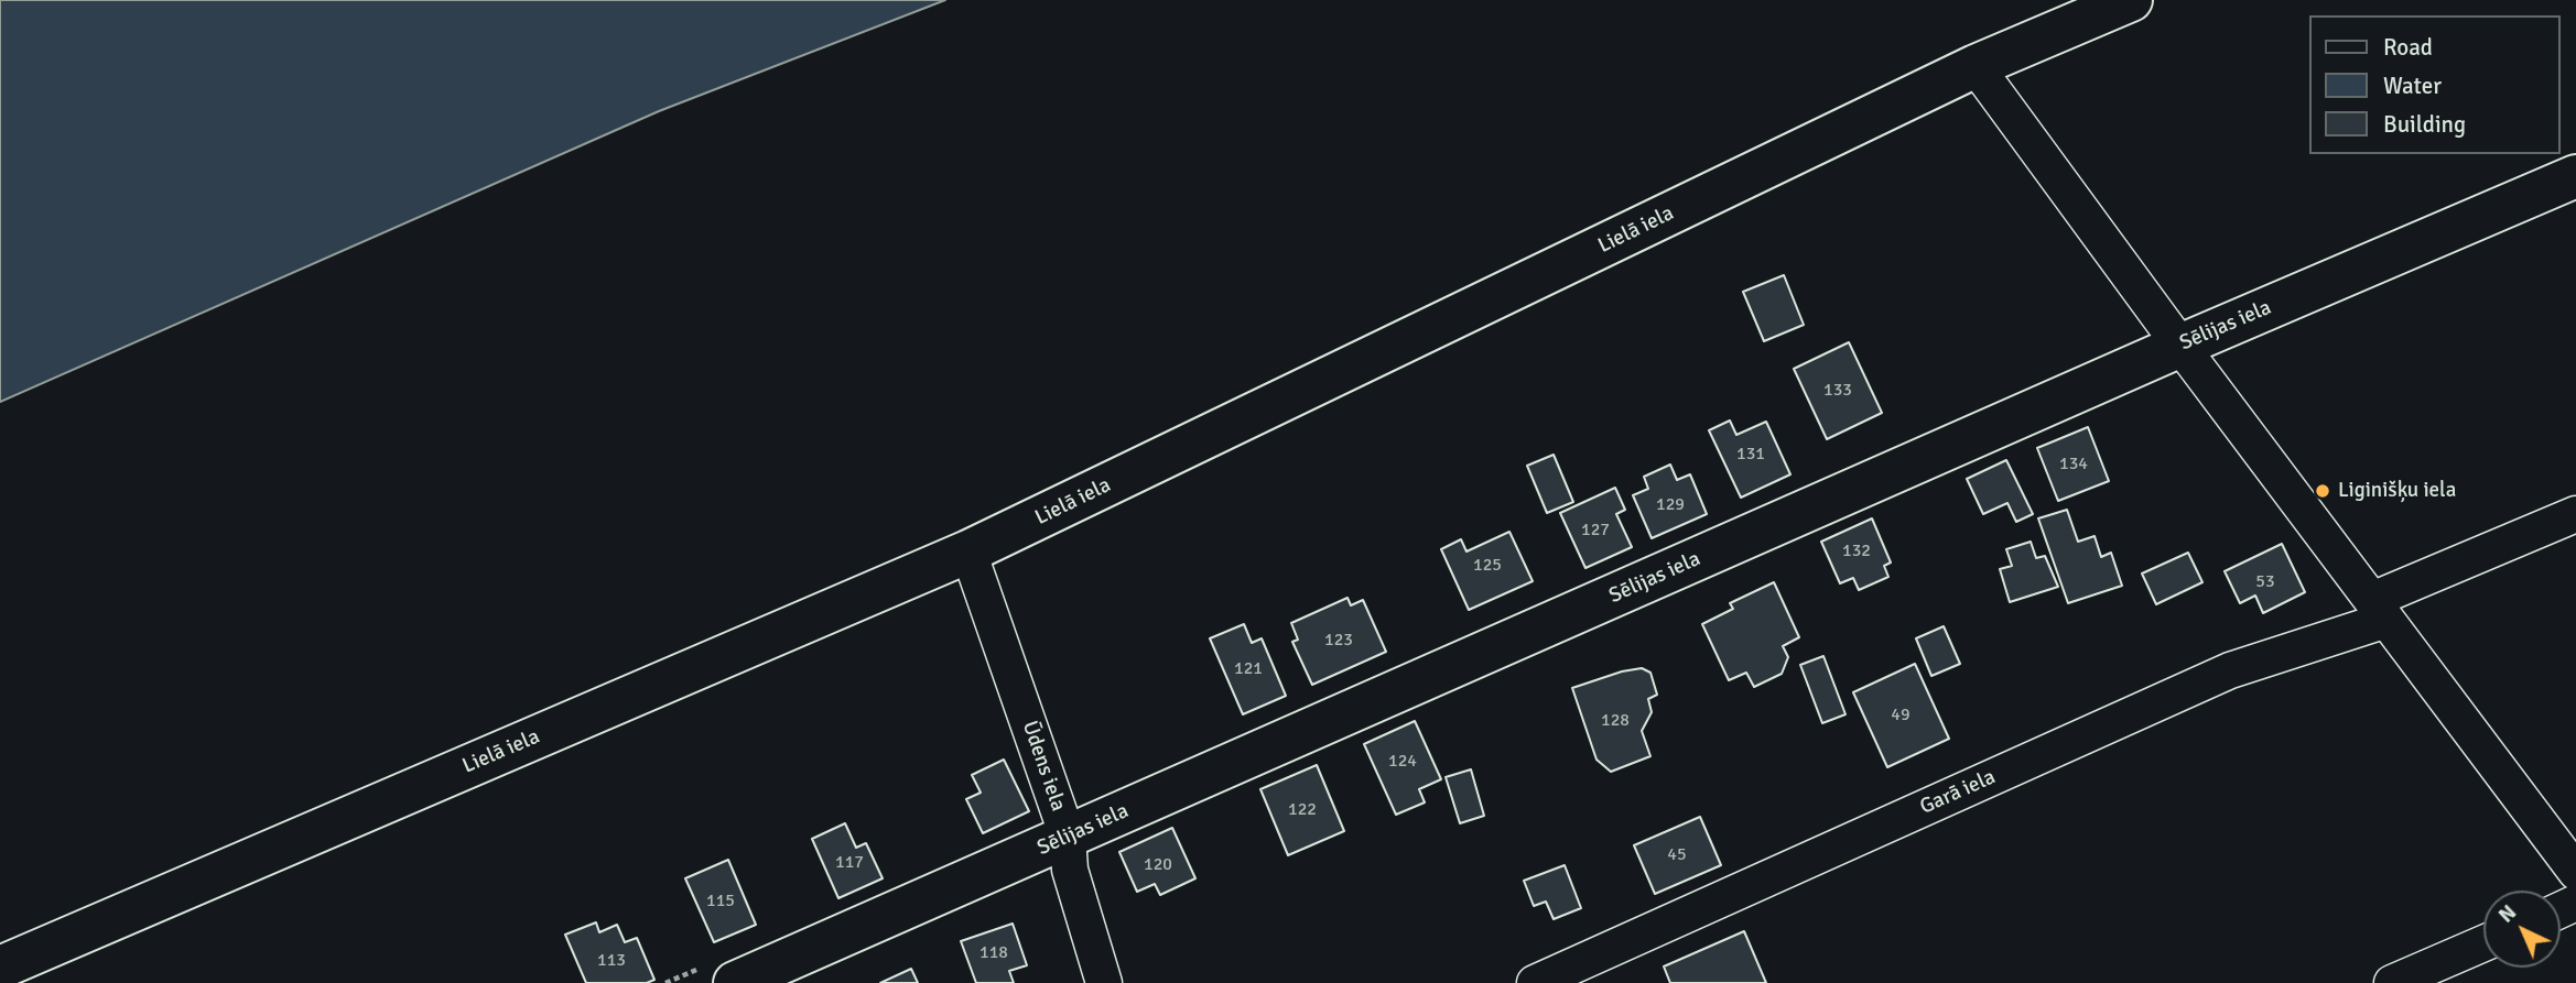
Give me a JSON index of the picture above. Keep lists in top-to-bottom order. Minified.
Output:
{"streets":{"main road":["Lielā iela","Sēlijas iela"],"street":["Ūdens iela","Garā iela"]},"crossings":[["Lielā iela","Ūdens iela"],["Sēlijas iela","Ūdens iela"]],"places":["Liginišķu iela"],"house_numbers":["133","131","134","129","127","132","125","53","123","121","49","128","124","122","45","117","120","115","118","113"],"legend":["Road","Water","Building"],"north":"top left"}
